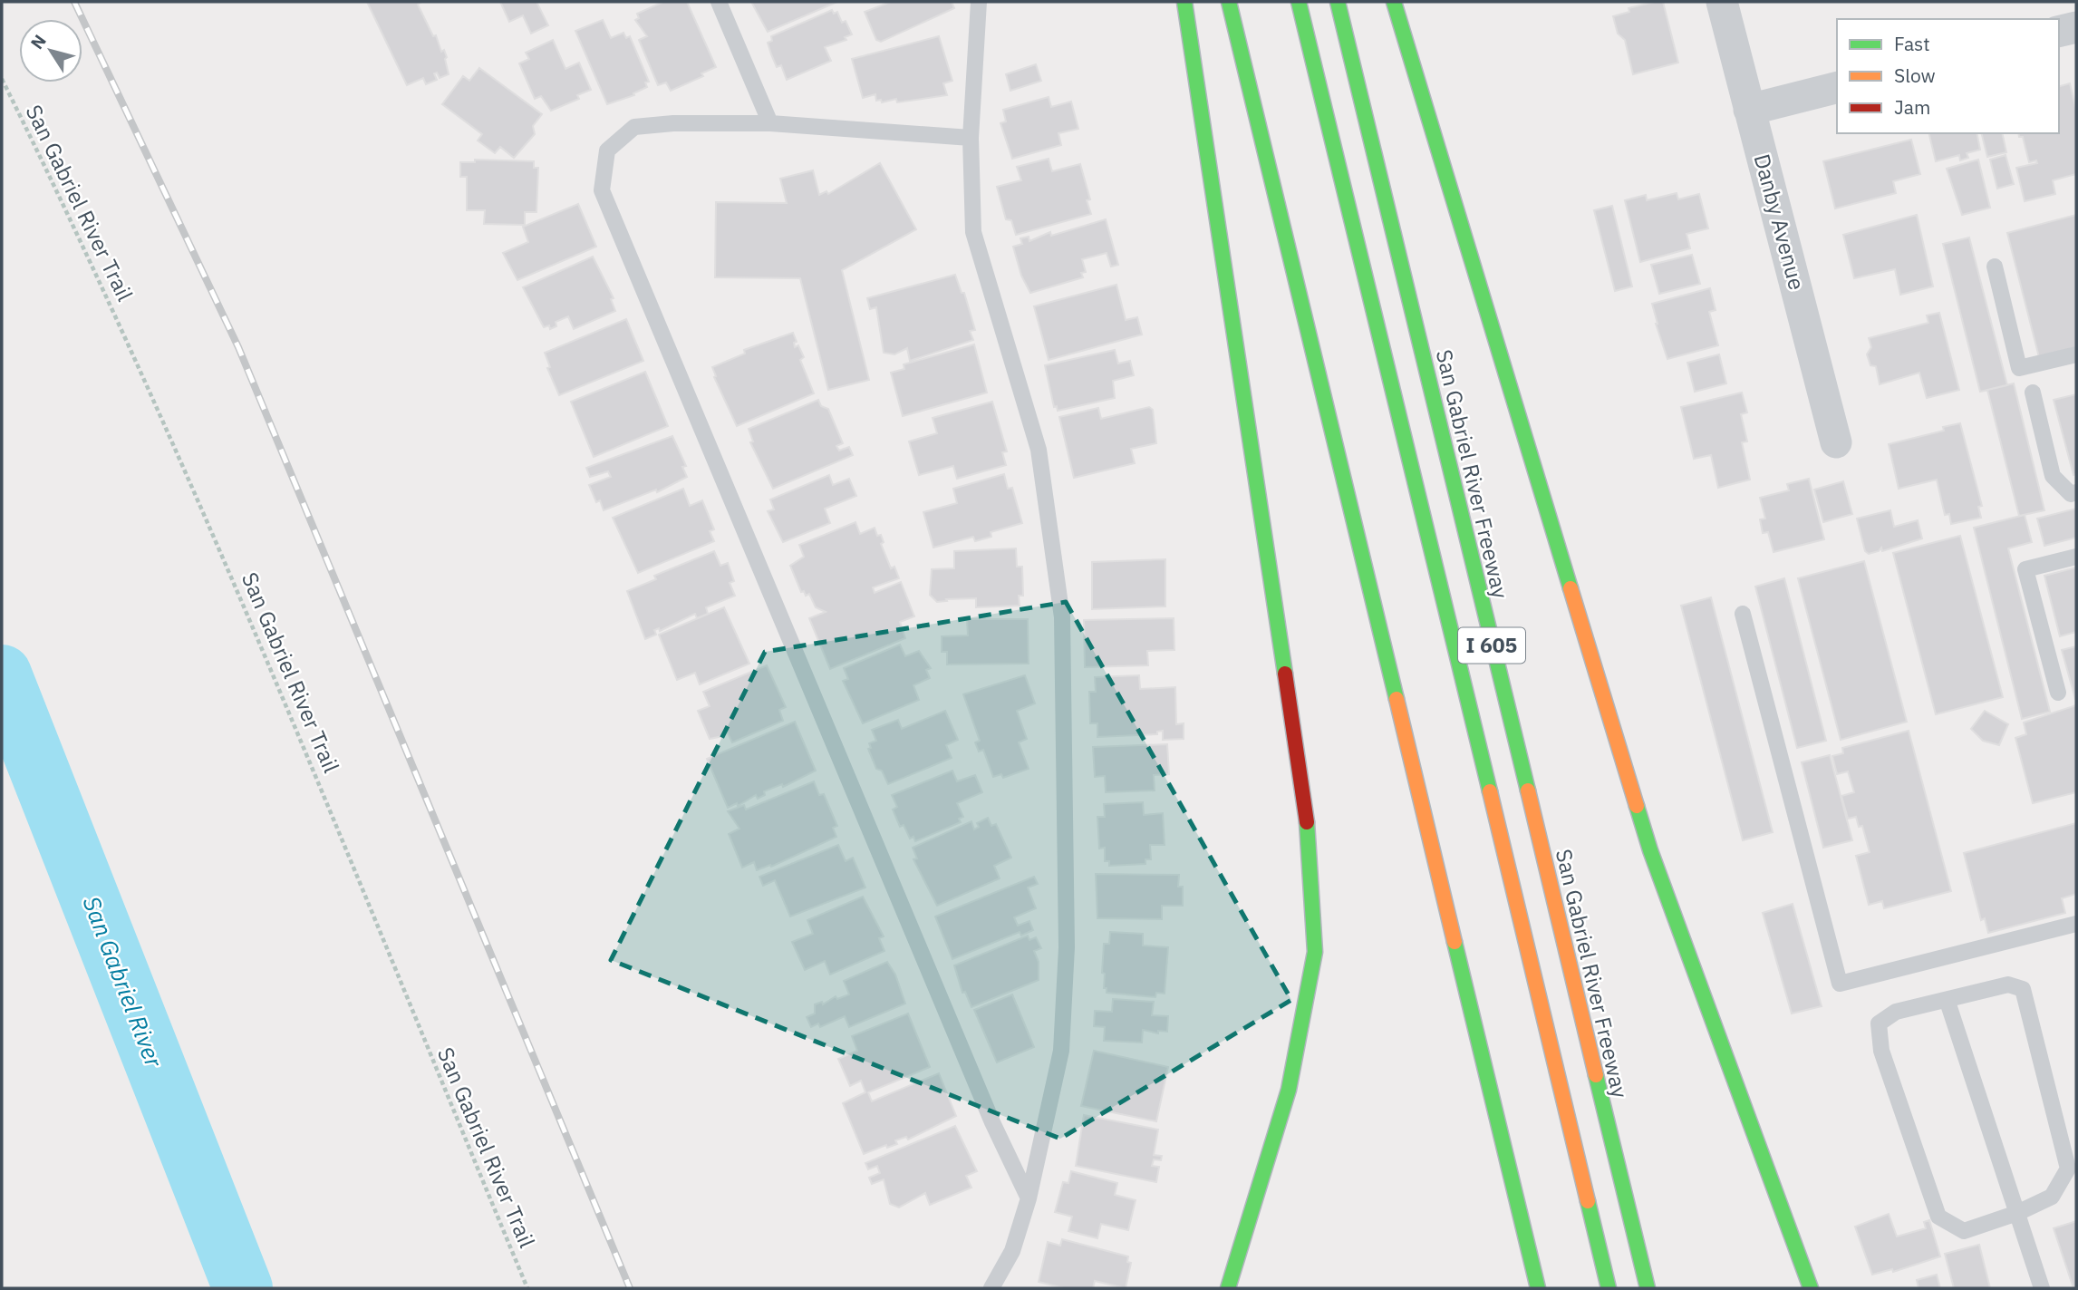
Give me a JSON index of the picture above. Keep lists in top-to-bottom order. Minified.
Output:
{"streets":{"highway":["San Gabriel River Freeway","I 605"],"street":["Danby Avenue"],"path":["San Gabriel River Trail"]},"water":["San Gabriel River"],"legend":["Fast","Slow","Jam"],"north":"top left"}
